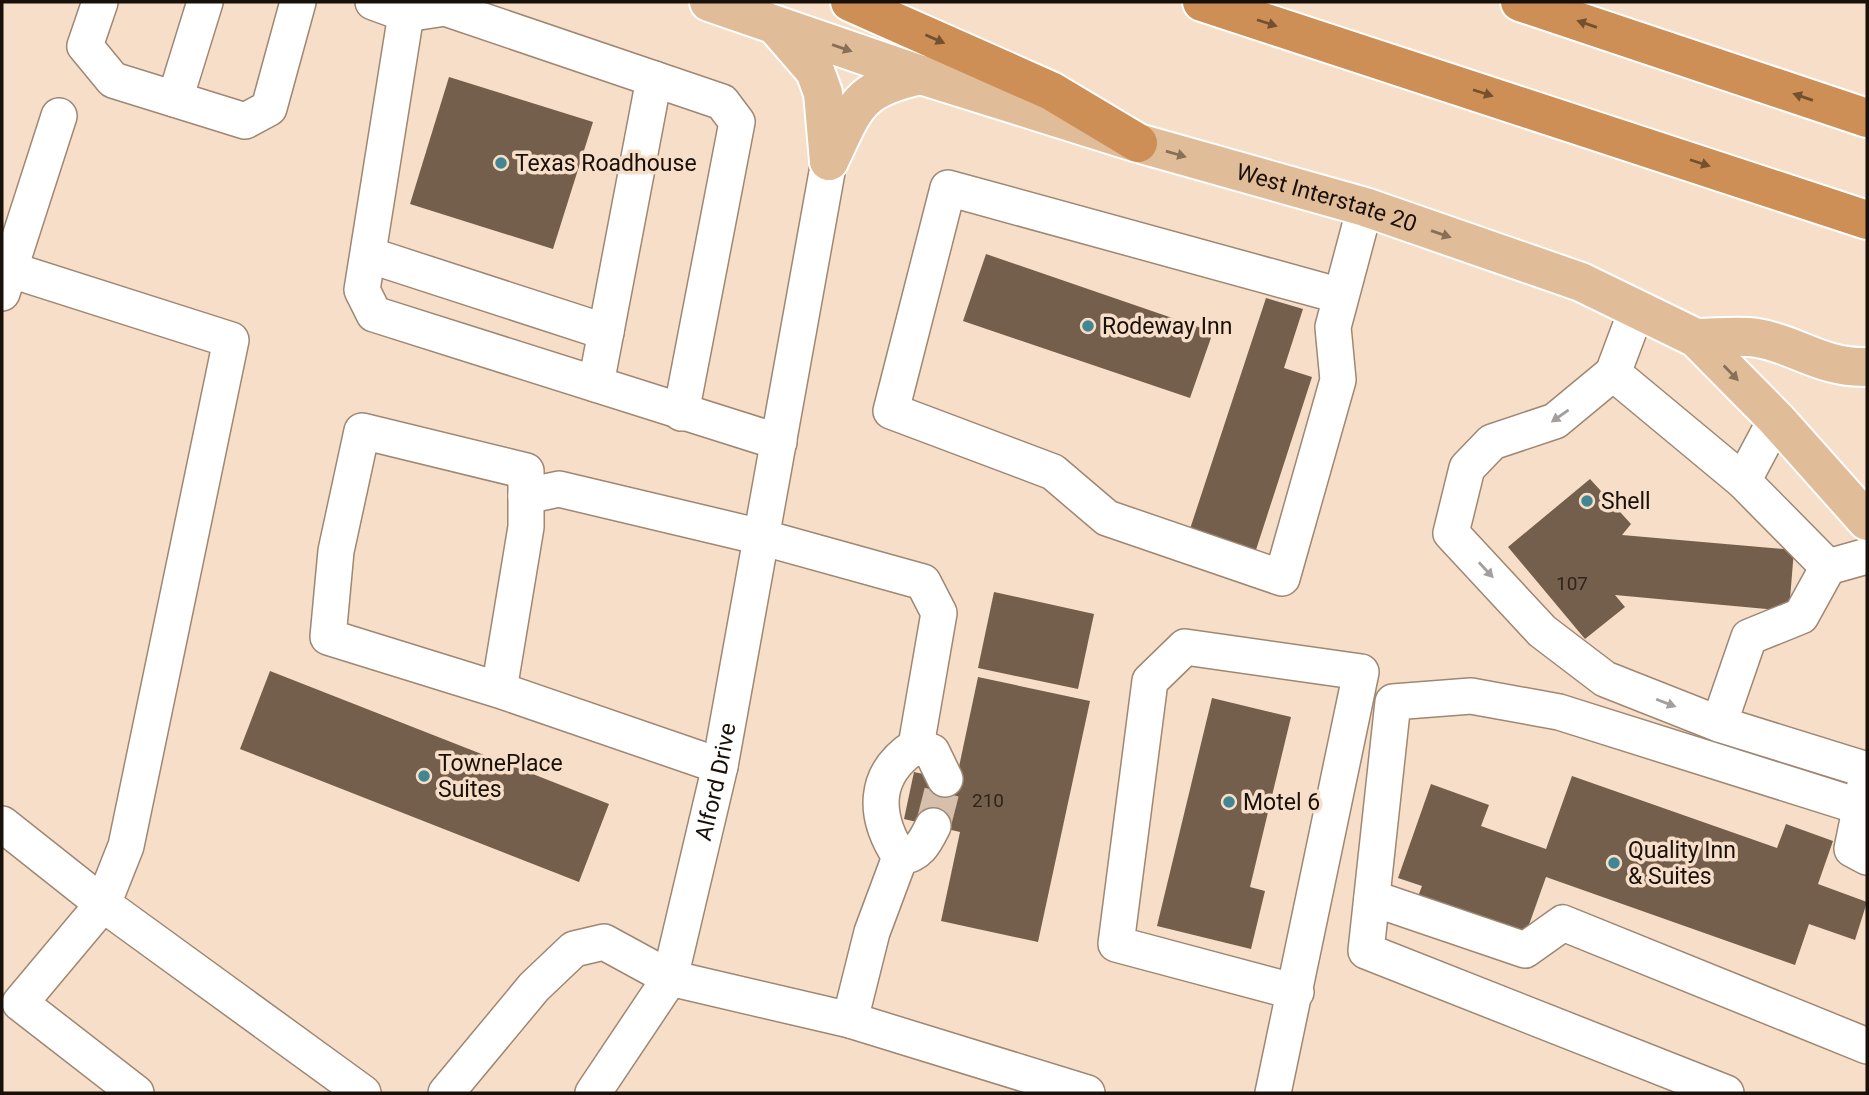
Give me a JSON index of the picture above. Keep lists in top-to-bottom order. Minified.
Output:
{"streets":{"main road":["West Interstate 20"],"street":["Alford Drive"]},"one_way":["West Interstate 20"],"places":["Texas Roadhouse","Rodeway Inn","Shell","TownePlace Suites","Motel 6","Quality Inn & Suites"],"house_numbers":["107","210"]}
